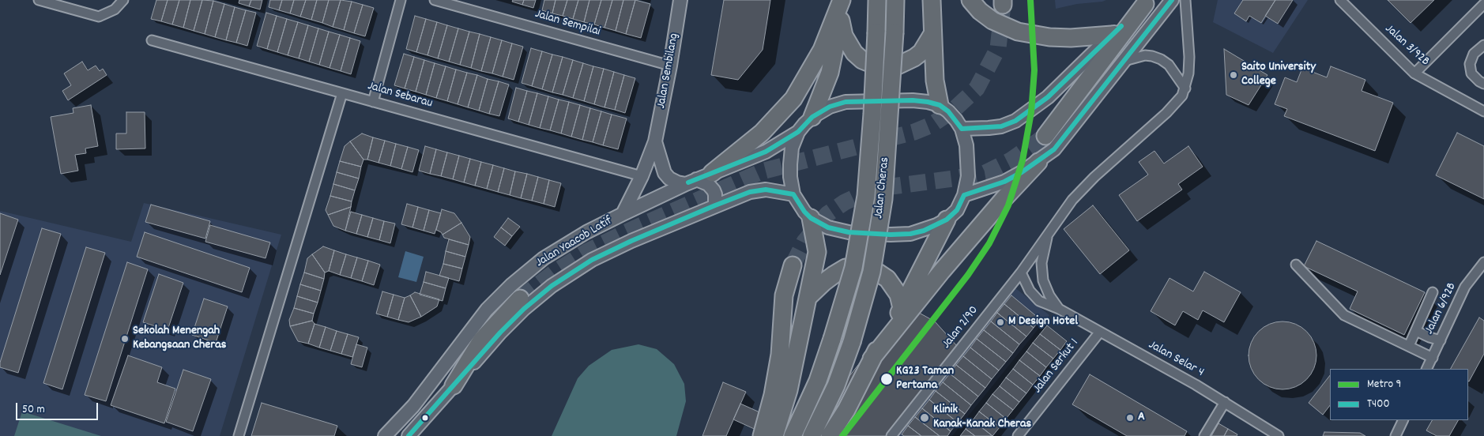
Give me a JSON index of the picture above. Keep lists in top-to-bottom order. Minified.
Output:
{"streets":{"highway":["Jalan Cheras"],"main road":["Jalan Sembilang","Jalan Yaacob Latif"],"street":["Jalan Sempilai","Jalan 3/92B","Jalan Sebarau","Jalan 6/92B","Jalan 2/90","Jalan Selar 4","Jalan Serkut 1"]},"crossings":[["Jalan Sempilai","Jalan Sembilang"],["Jalan Sembilang","Jalan Sebarau"],["Jalan Sembilang","Jalan Yaacob Latif"],["Jalan 2/90","Jalan Selar 4"],["Jalan Selar 4","Jalan Serkut 1"]],"places":["Saito University College","M Design Hotel","Sekolah Menengah Kebangsaan Cheras","KG23 Taman Pertama","Klinik Kanak-Kanak Cheras","A"],"lines":["metro line 9","transit line T400"],"legend":["Metro 9","T400"],"scale_bar":"50 m"}
